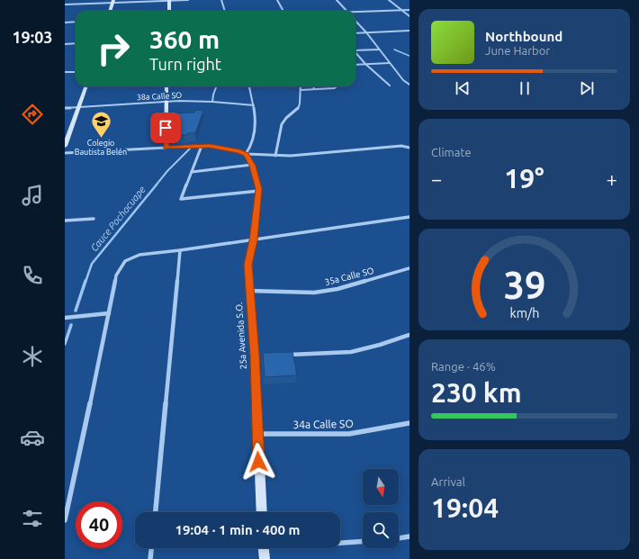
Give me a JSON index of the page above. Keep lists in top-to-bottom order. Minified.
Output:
{"streets":{"street":["38a Calle SO","35a Calle SO","25a Avenida S.O.","34a Calle SO"]},"crossings":[["35a Calle SO","25a Avenida S.O."],["25a Avenida S.O.","34a Calle SO"]],"water":["Cauce Pochocuape"],"places":{"school or university":["Colegio Bautista Belén"]},"north":"bottom","page":{"tabs":"19:03","turn":["360 m","Turn right"],"song":["Northbound","June Harbor"],"tile":["Climate",["Range · 46%","230 km"],["Arrival","19:04"]],"heat":["−","19°","+"],"limit":"40","trip":"19:04 · 1 min · 400 m","gauge":["39","km/h"]}}
